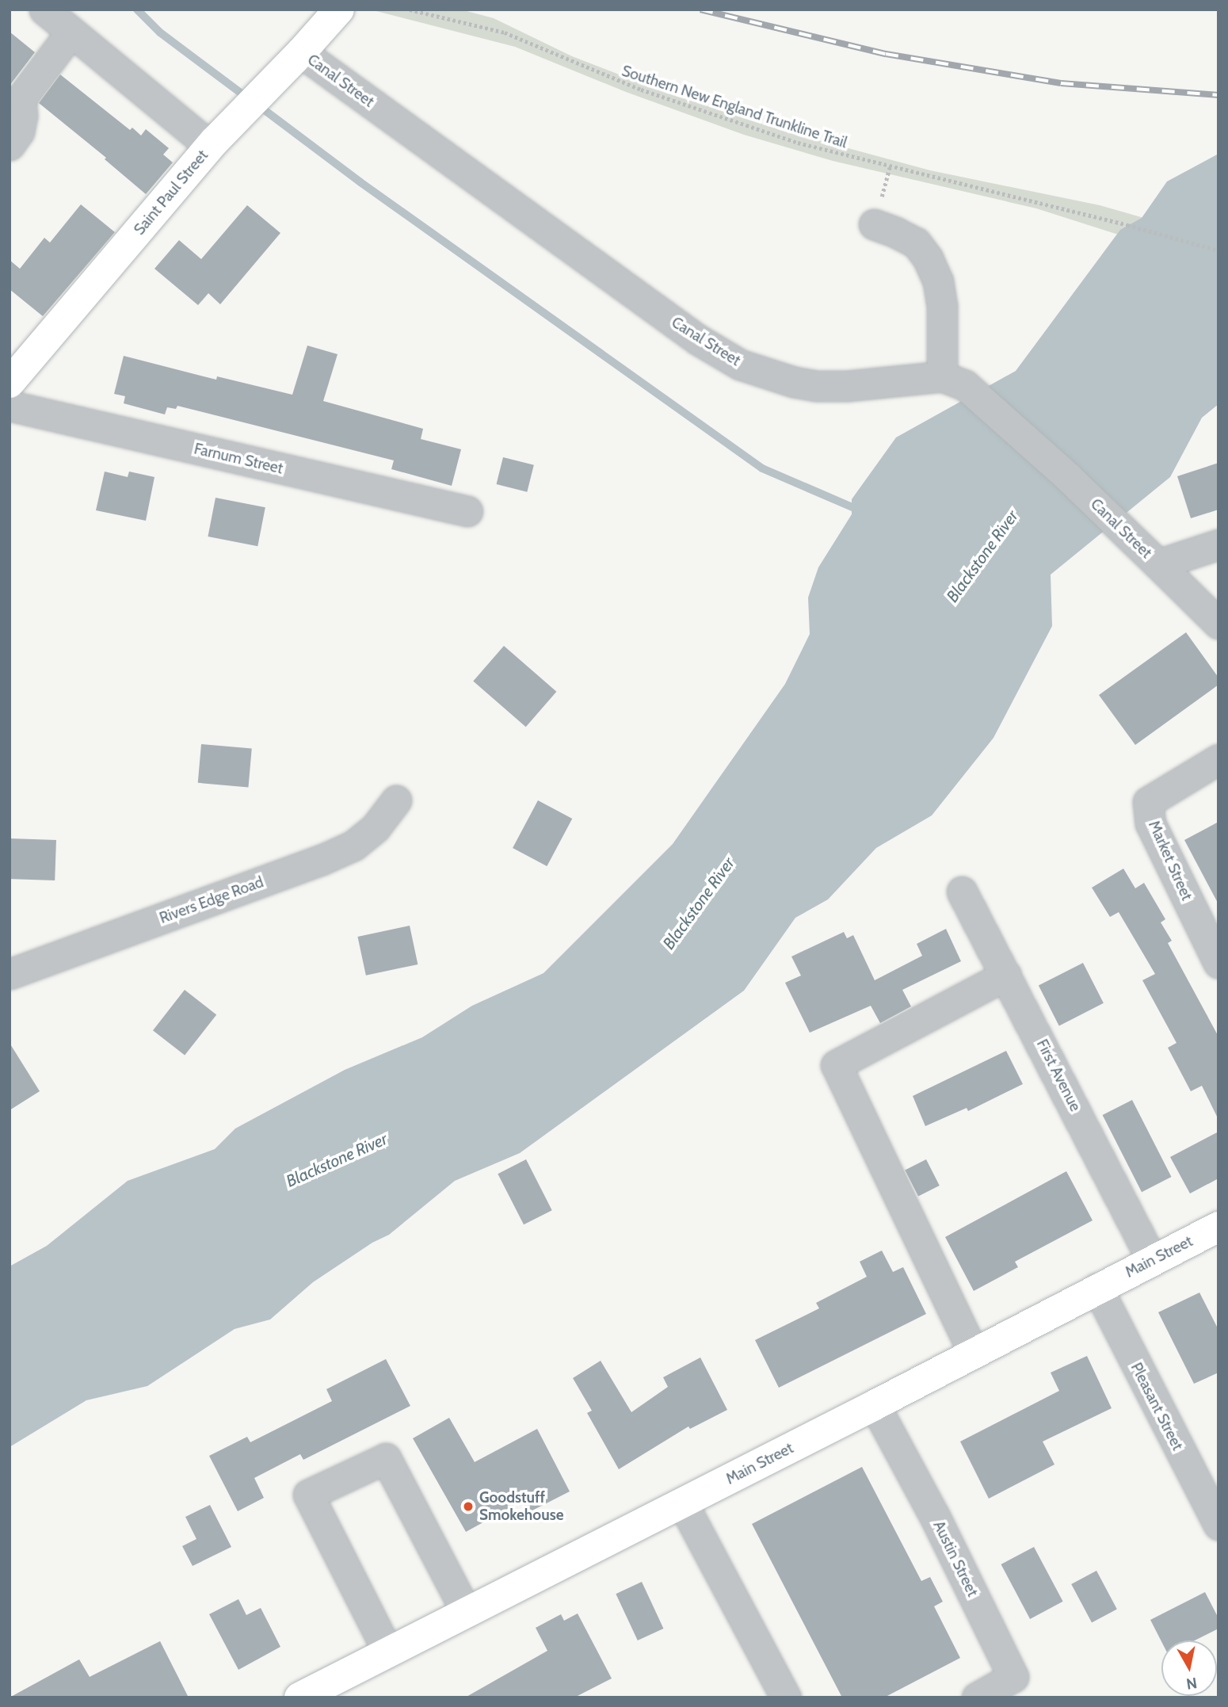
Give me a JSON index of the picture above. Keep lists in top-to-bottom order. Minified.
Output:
{"streets":{"main road":["Saint Paul Street","Main Street"],"street":["Canal Street","Farnum Street","Market Street","Rivers Edge Road","First Avenue","Pleasant Street","Austin Street"],"path":["Southern New England Trunkline Trail"]},"crossings":[["Canal Street","Saint Paul Street"],["First Avenue","Main Street"],["Main Street","Pleasant Street"],["Main Street","Austin Street"]],"water":["Blackstone River"],"places":["Goodstuff Smokehouse"],"north":"bottom"}
